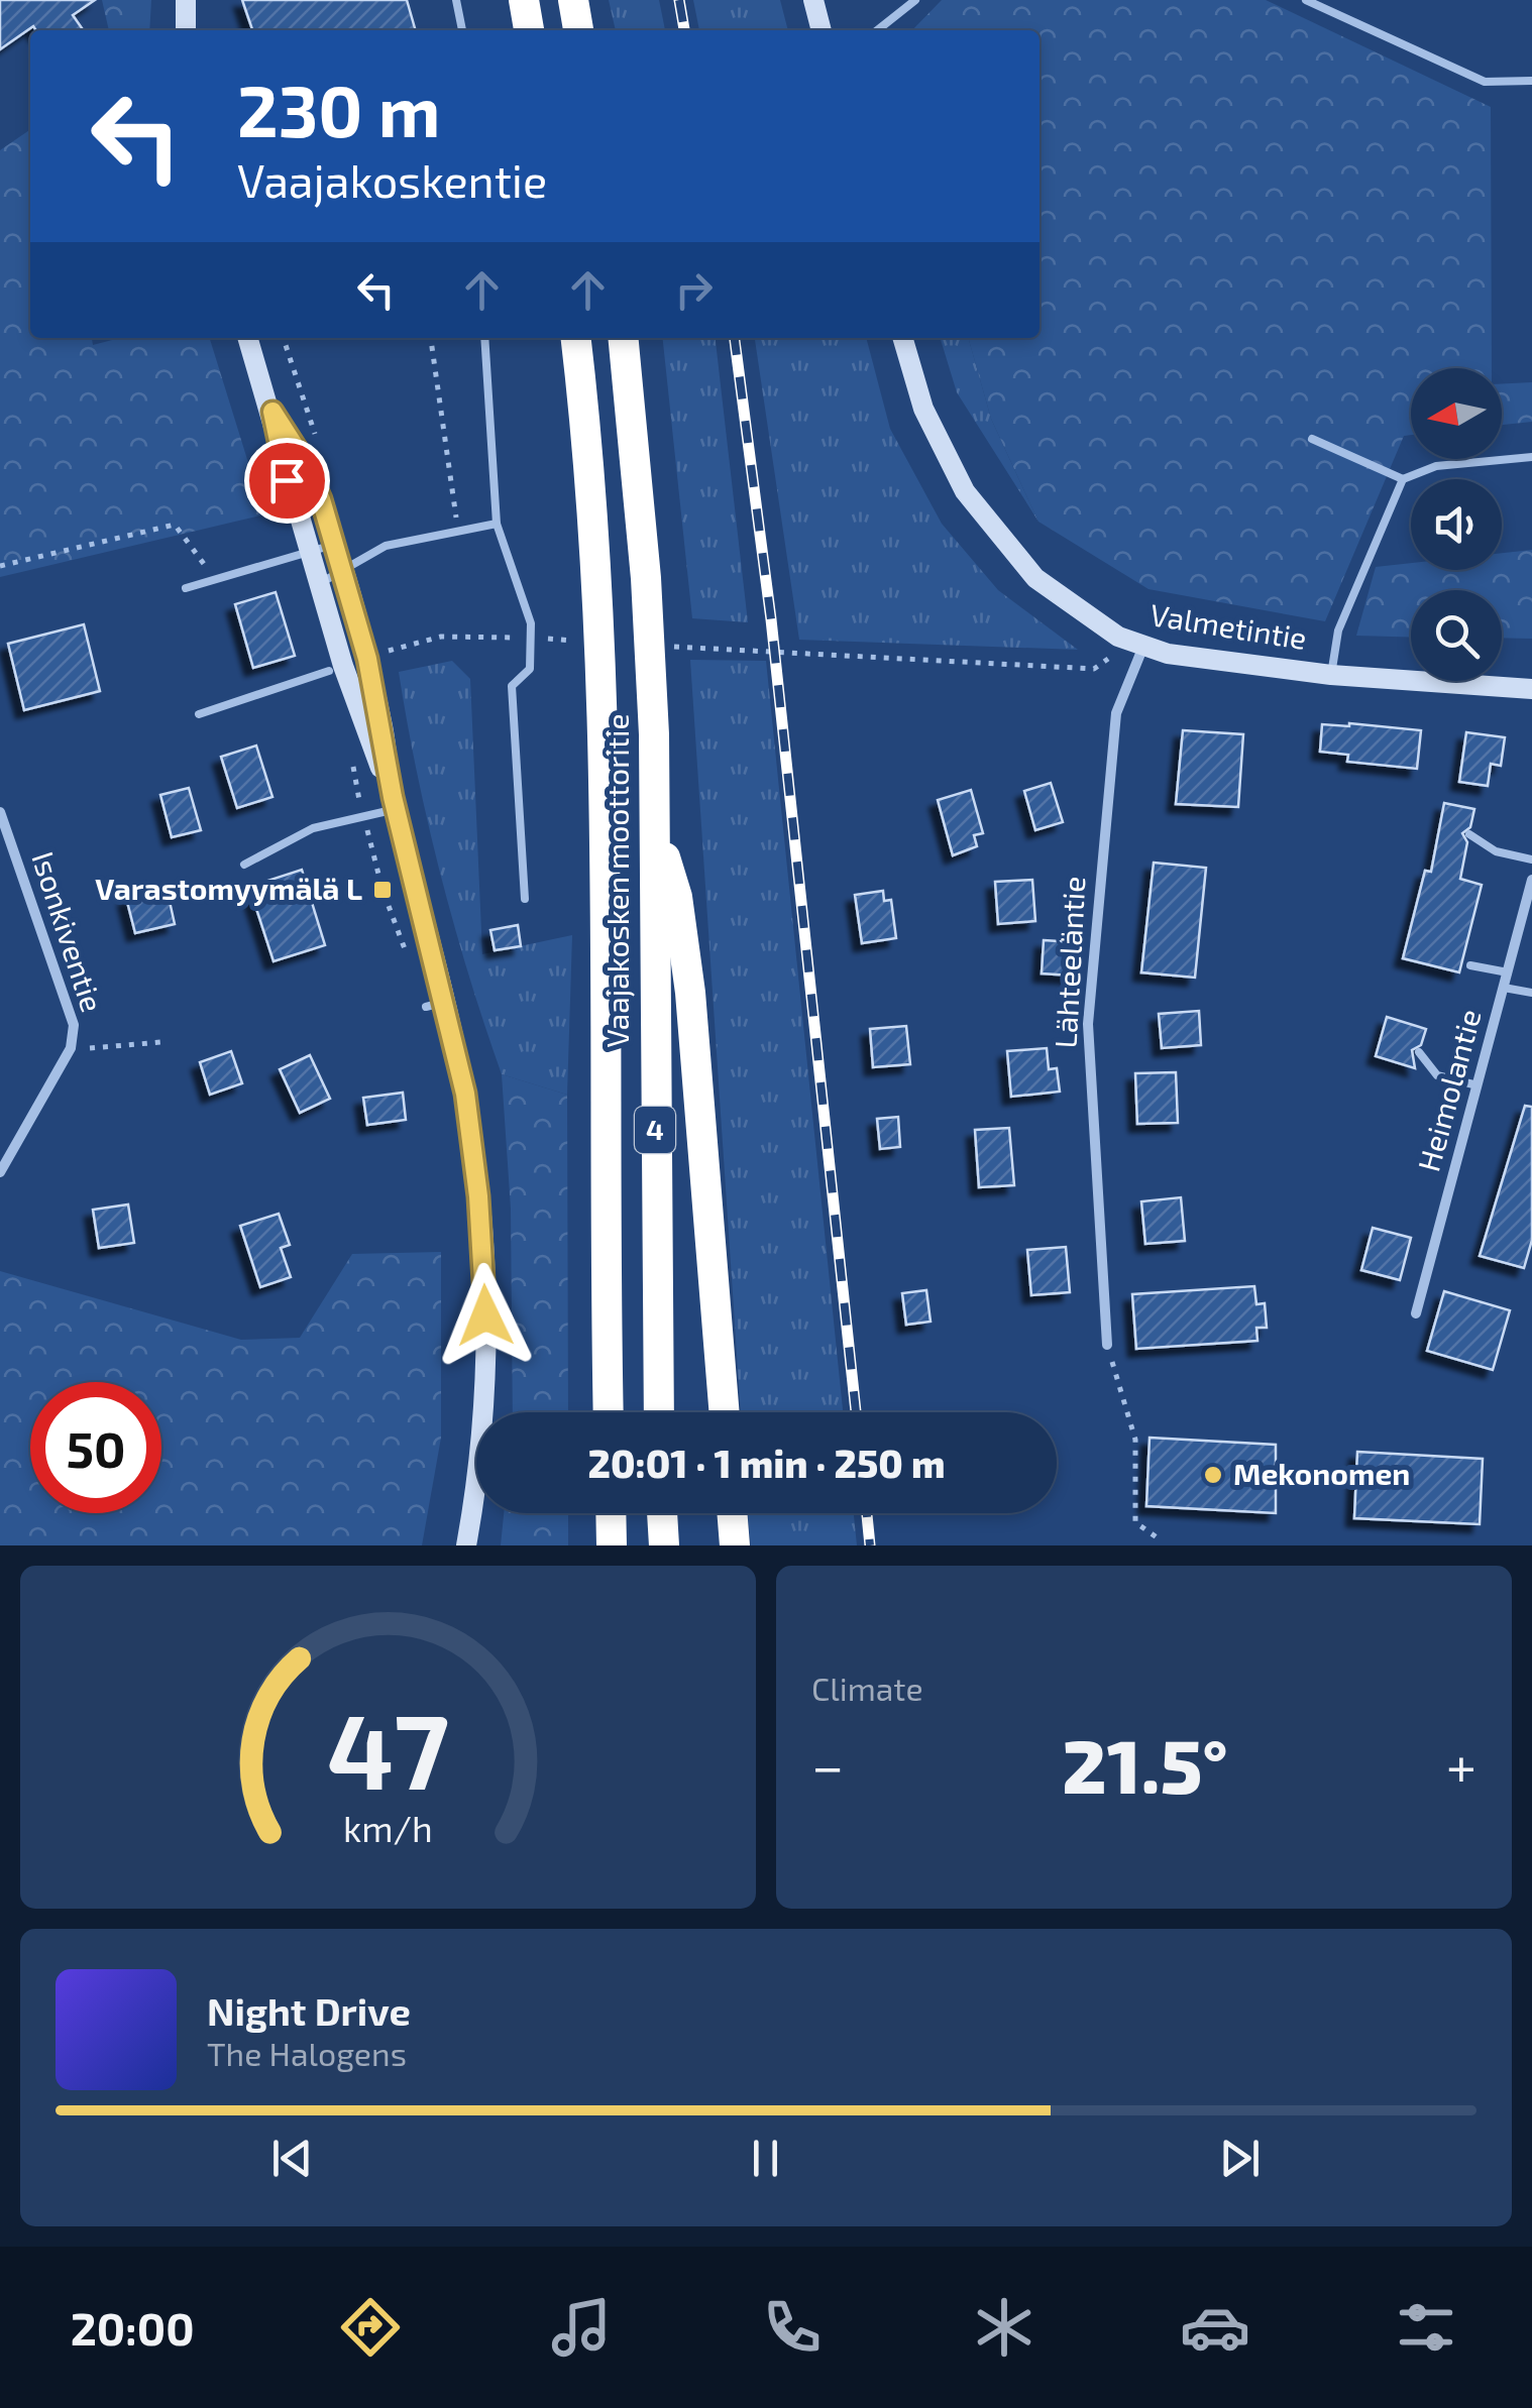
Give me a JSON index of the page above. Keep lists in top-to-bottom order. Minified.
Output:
{"streets":{"highway":["Vaajakosken moottoritie","4"],"main road":["Valmetintie"],"street":["Isonkiventie","Lähteeläntie","Heimolantie"]},"crossings":[["Valmetintie","Lähteeläntie"]],"places":{"transit":["Varastomyymälä L"],"other":["Mekonomen"]},"north":"left","page":{"turn":["230 m","Vaajakoskentie"],"limit":"50","trip":"20:01 · 1 min · 250 m","tile":"Climate","heat":["−","21.5°","+"],"song":["Night Drive","The Halogens"],"tabs":"20:00","gauge":["47","km/h"]}}
